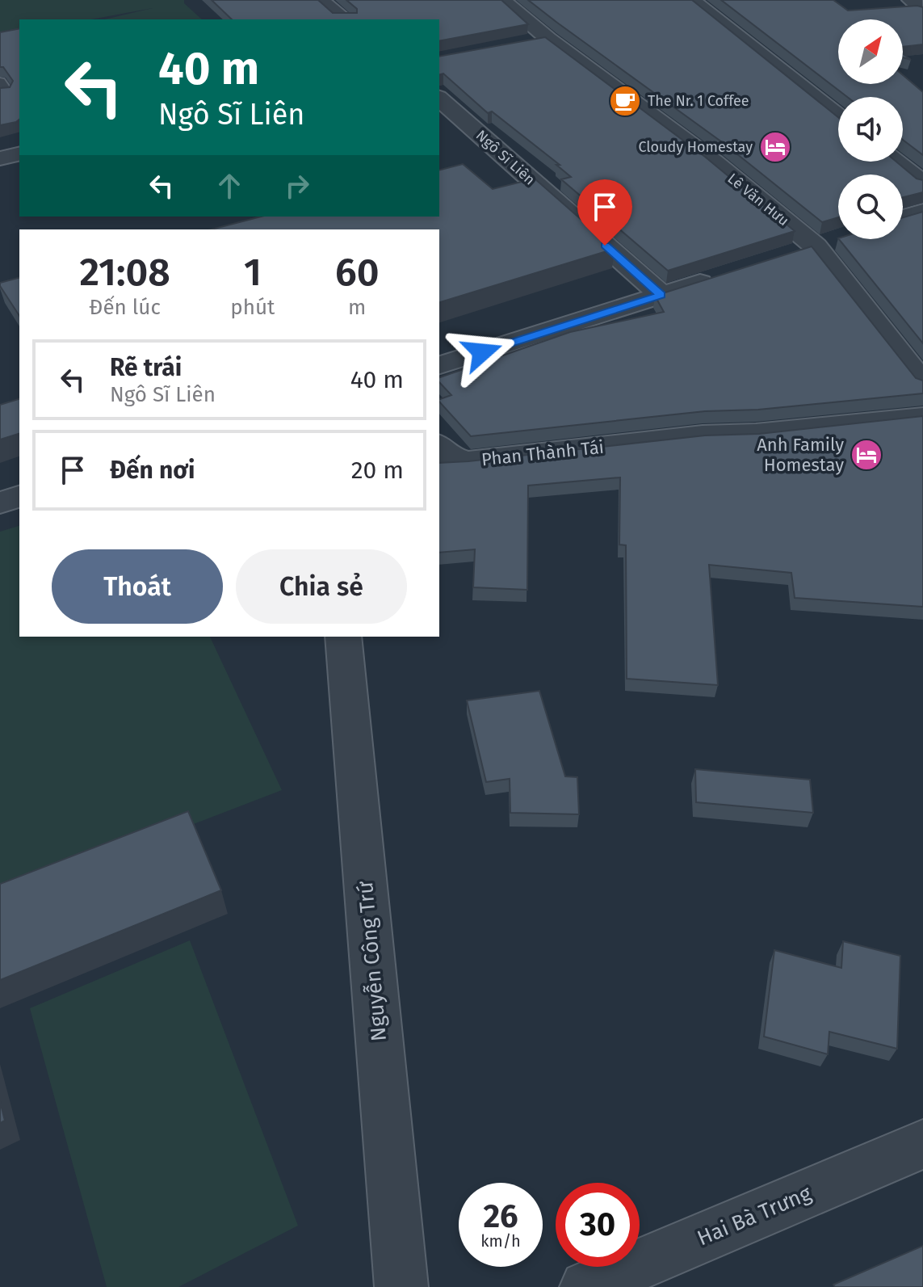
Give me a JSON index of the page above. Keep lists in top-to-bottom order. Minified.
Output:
{"streets":{"street":["Ngô Sĩ Liên","Lê Văn Hưu","Phan Thành Tái","Nguyễn Công Trứ","Hai Bà Trưng"]},"places":{"cafe":["The Nr. 1 Coffee"],"hotel":["Cloudy Homestay","Anh Family Homestay"]},"north":"top right","page":{"turn":["40 m","Ngô Sĩ Liên"],"eta":["21:08","Đến lúc","1","phút","60","m"],"list":[{"name":"Rẽ trái","note":"Ngô Sĩ Liên","value":"40 m"},{"name":"Đến nơi","value":"20 m"}],"buttons":["Thoát","Chia sẻ"],"speed":"26 km/h","limit":"30"}}
